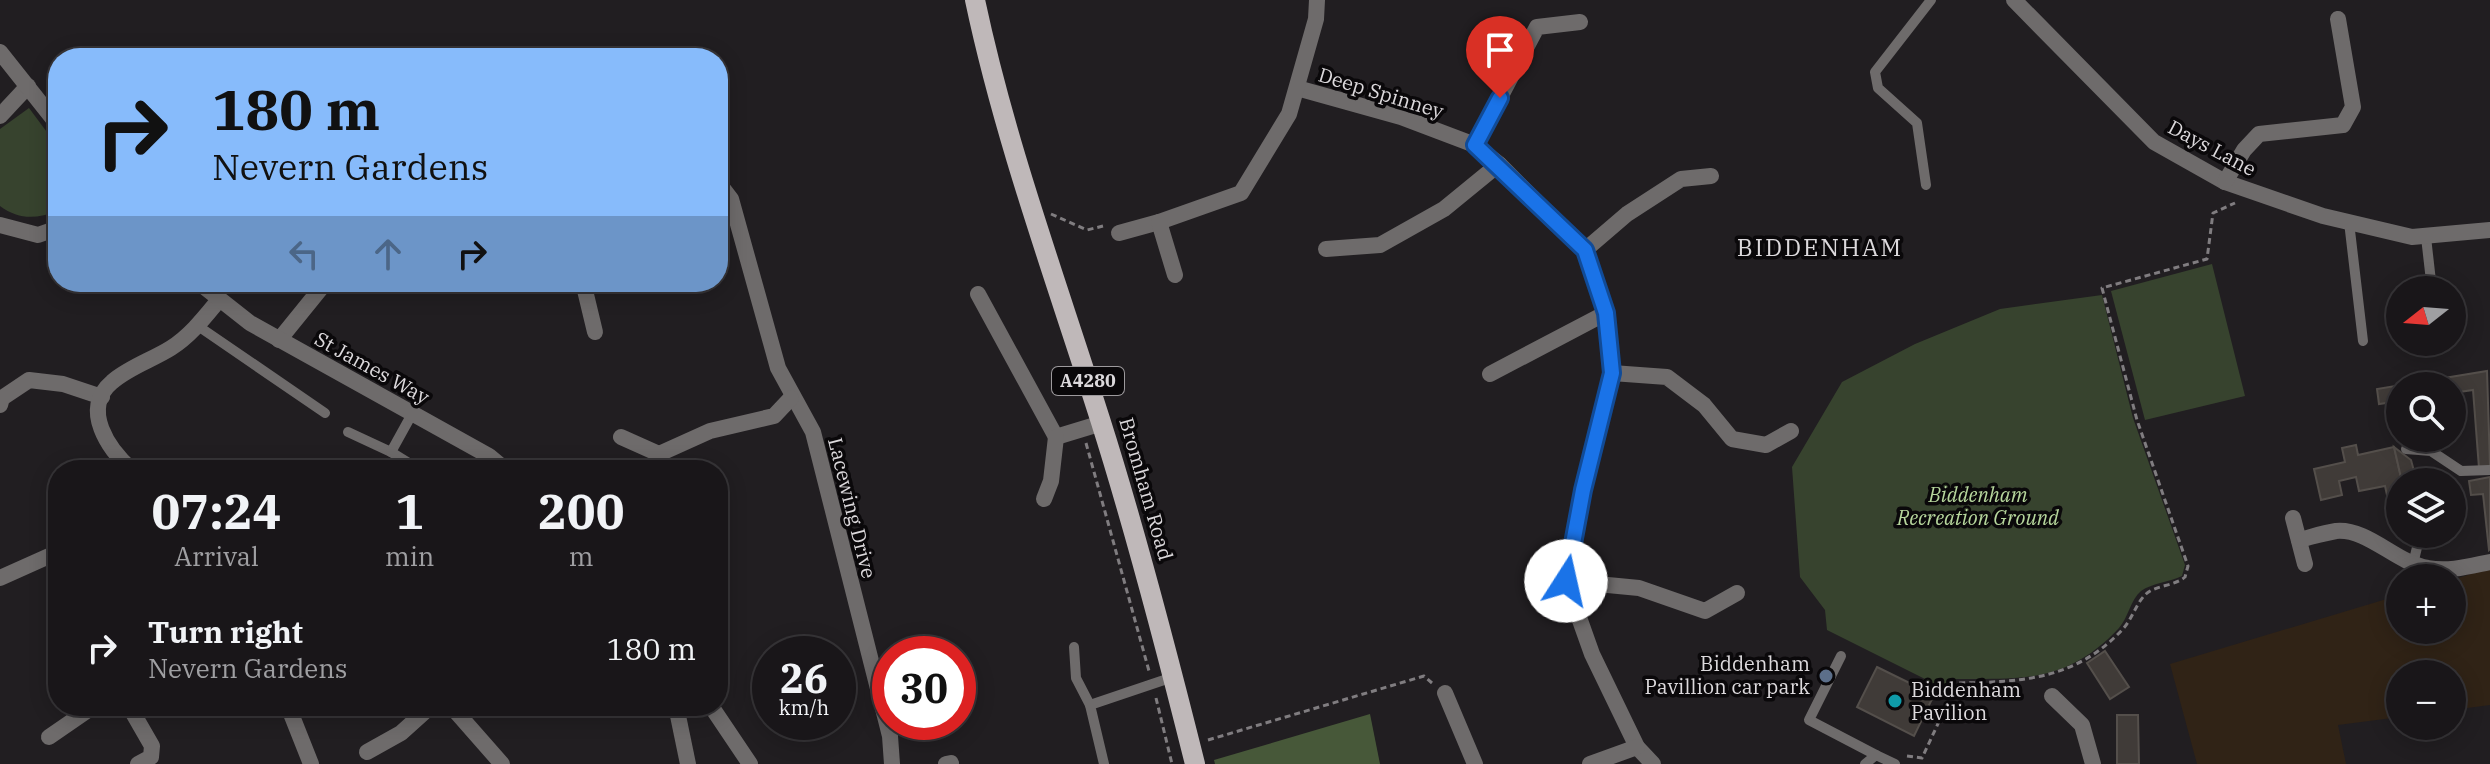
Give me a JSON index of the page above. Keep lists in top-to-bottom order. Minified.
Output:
{"streets":{"main road":["A4280","Bromham Road"],"street":["Deep Spinney","Days Lane","St James Way","Lacewing Drive"]},"districts":["BIDDENHAM"],"parks":["Biddenham Recreation Ground"],"places":["Biddenham Pavillion car park","Biddenham Pavilion"],"north":"left","page":{"turn":["180 m","Nevern Gardens"],"map_buttons":["+","−"],"eta":["07:24","Arrival","1","min","200","m"],"list":[{"name":"Turn right","note":"Nevern Gardens","value":"180 m"}],"speed":"26 km/h","limit":"30"}}
